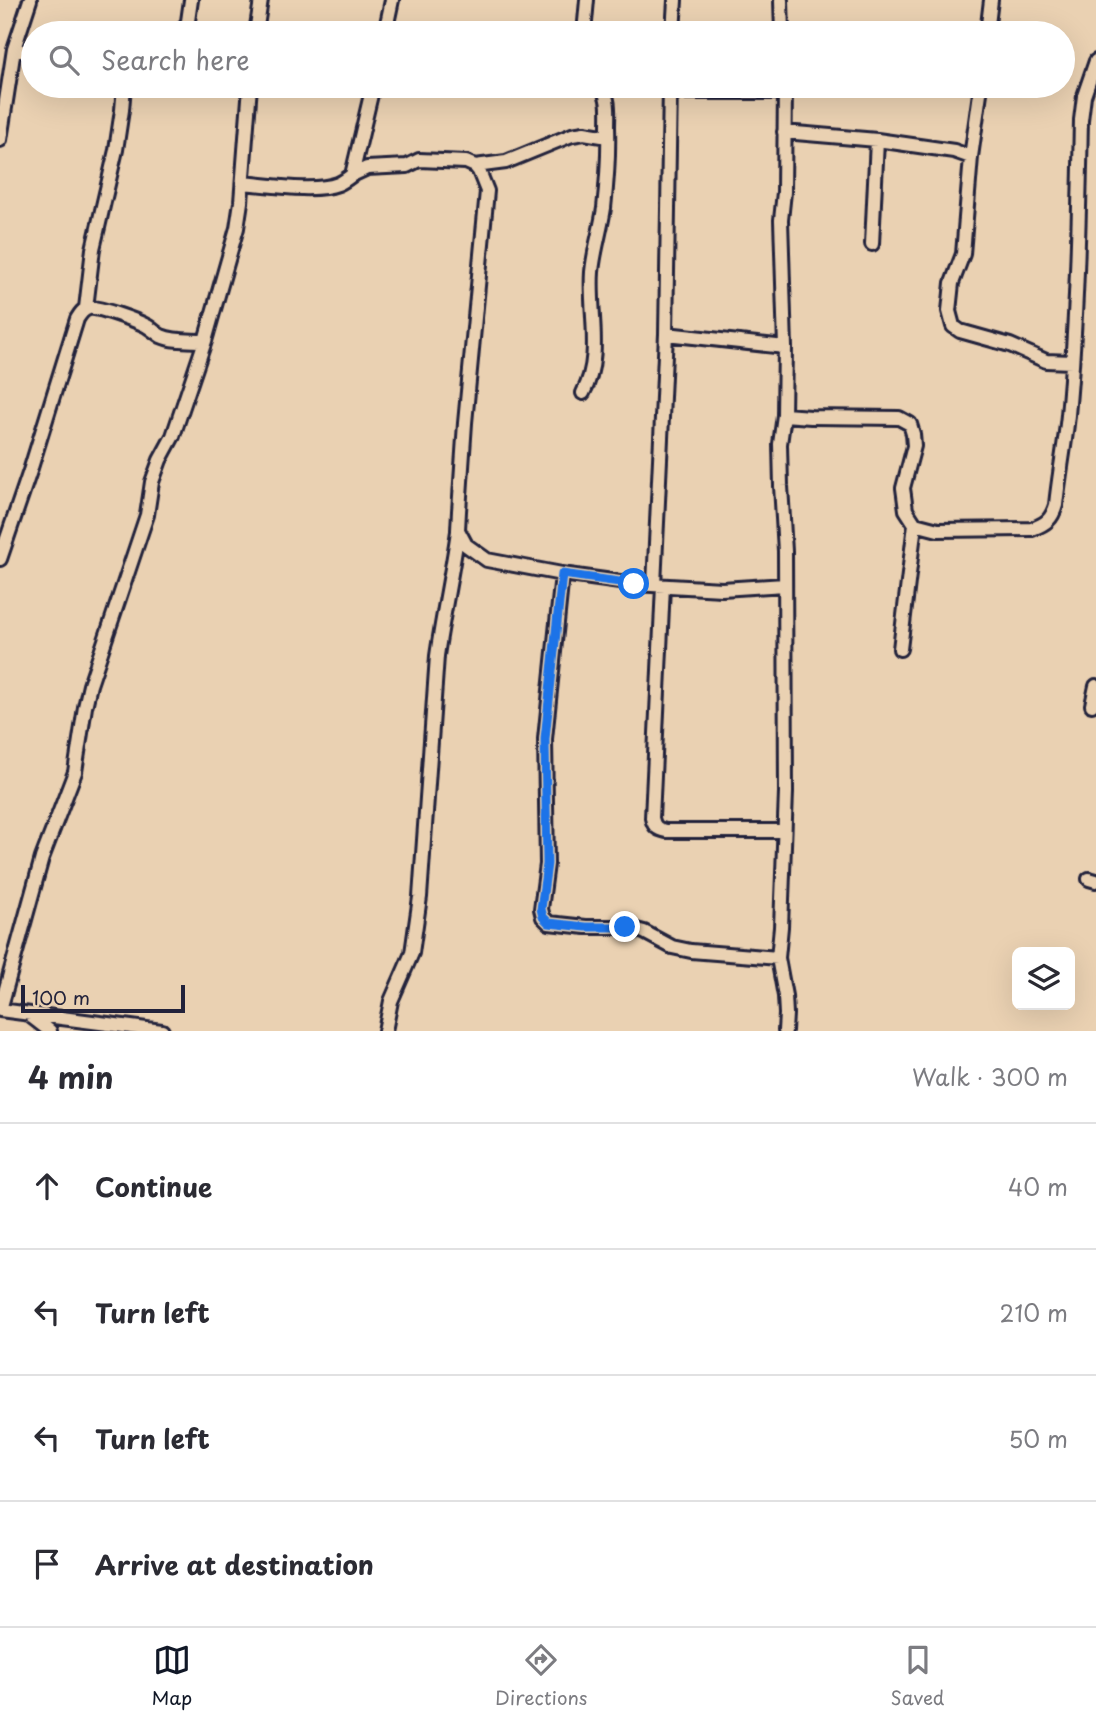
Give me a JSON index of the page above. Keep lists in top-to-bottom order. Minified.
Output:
{"scale_bar":"100 m","page":{"search":"Search here","scale":"100 m","heading":["4 min","Walk · 300 m"],"list":[["Continue","40 m"],["Turn left","210 m"],["Turn left","50 m"],"Arrive at destination"],"nav":["Map","Directions","Saved"]}}
